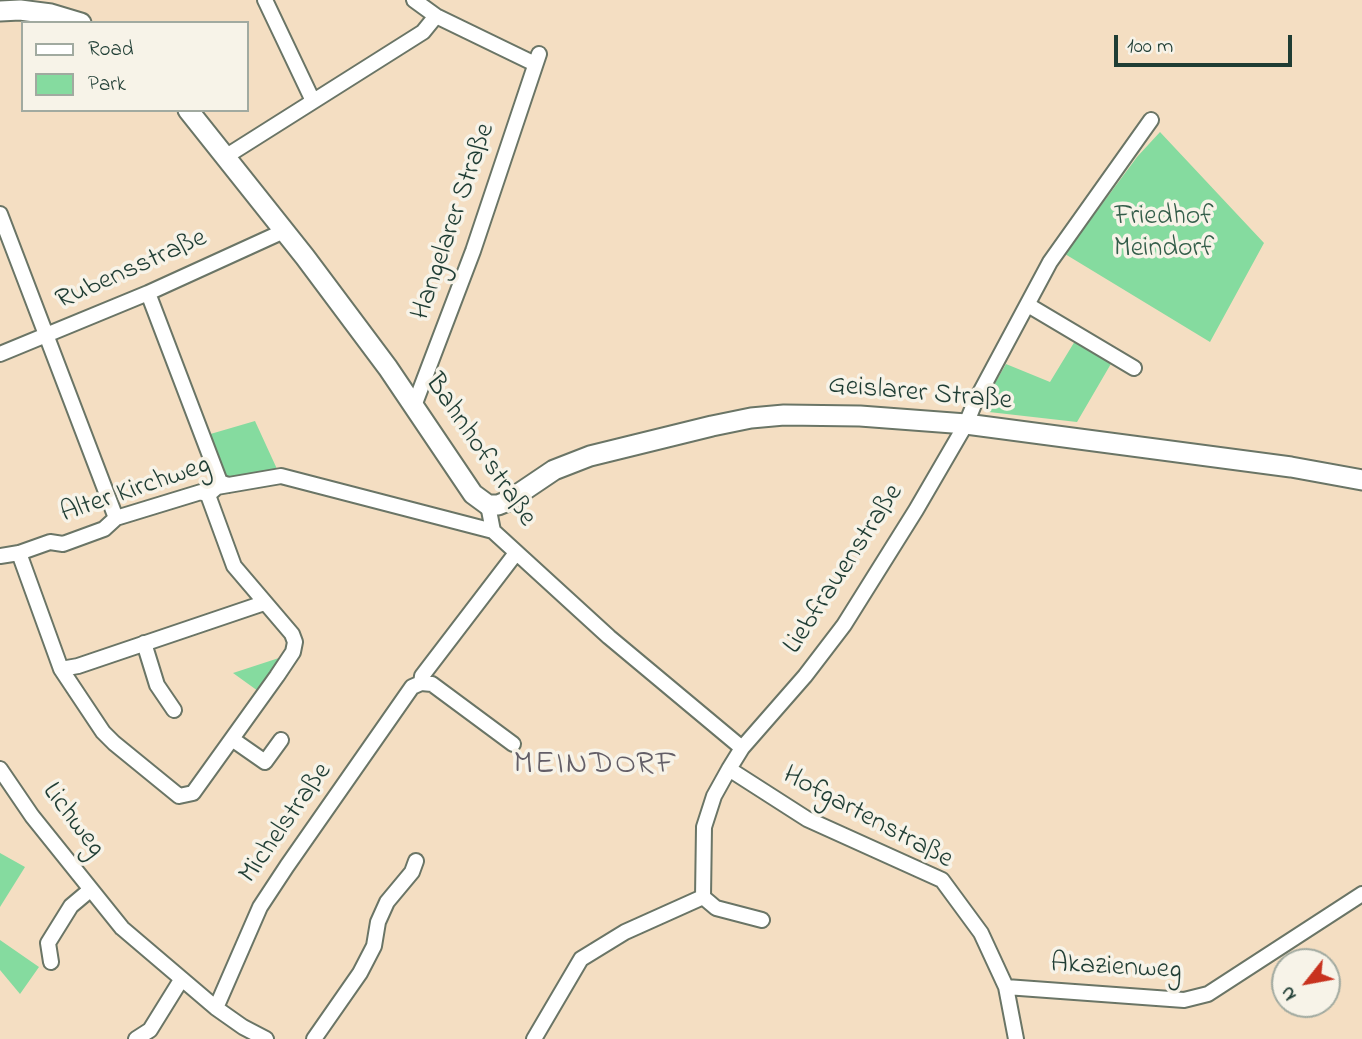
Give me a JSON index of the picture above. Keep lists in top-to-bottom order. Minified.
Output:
{"streets":{"main road":["Geislarer Straße","Bahnhofstraße"],"street":["Hangelarer Straße","Rubensstraße","Alter Kirchweg","Liebfrauenstraße","Hofgartenstraße","Lichweg","Michelstraße","Akazienweg"]},"crossings":[["Hangelarer Straße","Bahnhofstraße"],["Rubensstraße","Bahnhofstraße"],["Geislarer Straße","Bahnhofstraße"],["Geislarer Straße","Liebfrauenstraße"],["Bahnhofstraße","Alter Kirchweg"],["Bahnhofstraße","Liebfrauenstraße"],["Bahnhofstraße","Michelstraße"],["Liebfrauenstraße","Hofgartenstraße"],["Hofgartenstraße","Akazienweg"],["Lichweg","Michelstraße"]],"districts":["MEINDORF"],"parks":["Friedhof Meindorf"],"legend":["Road","Park"],"scale_bar":"100 m","north":"bottom left"}
